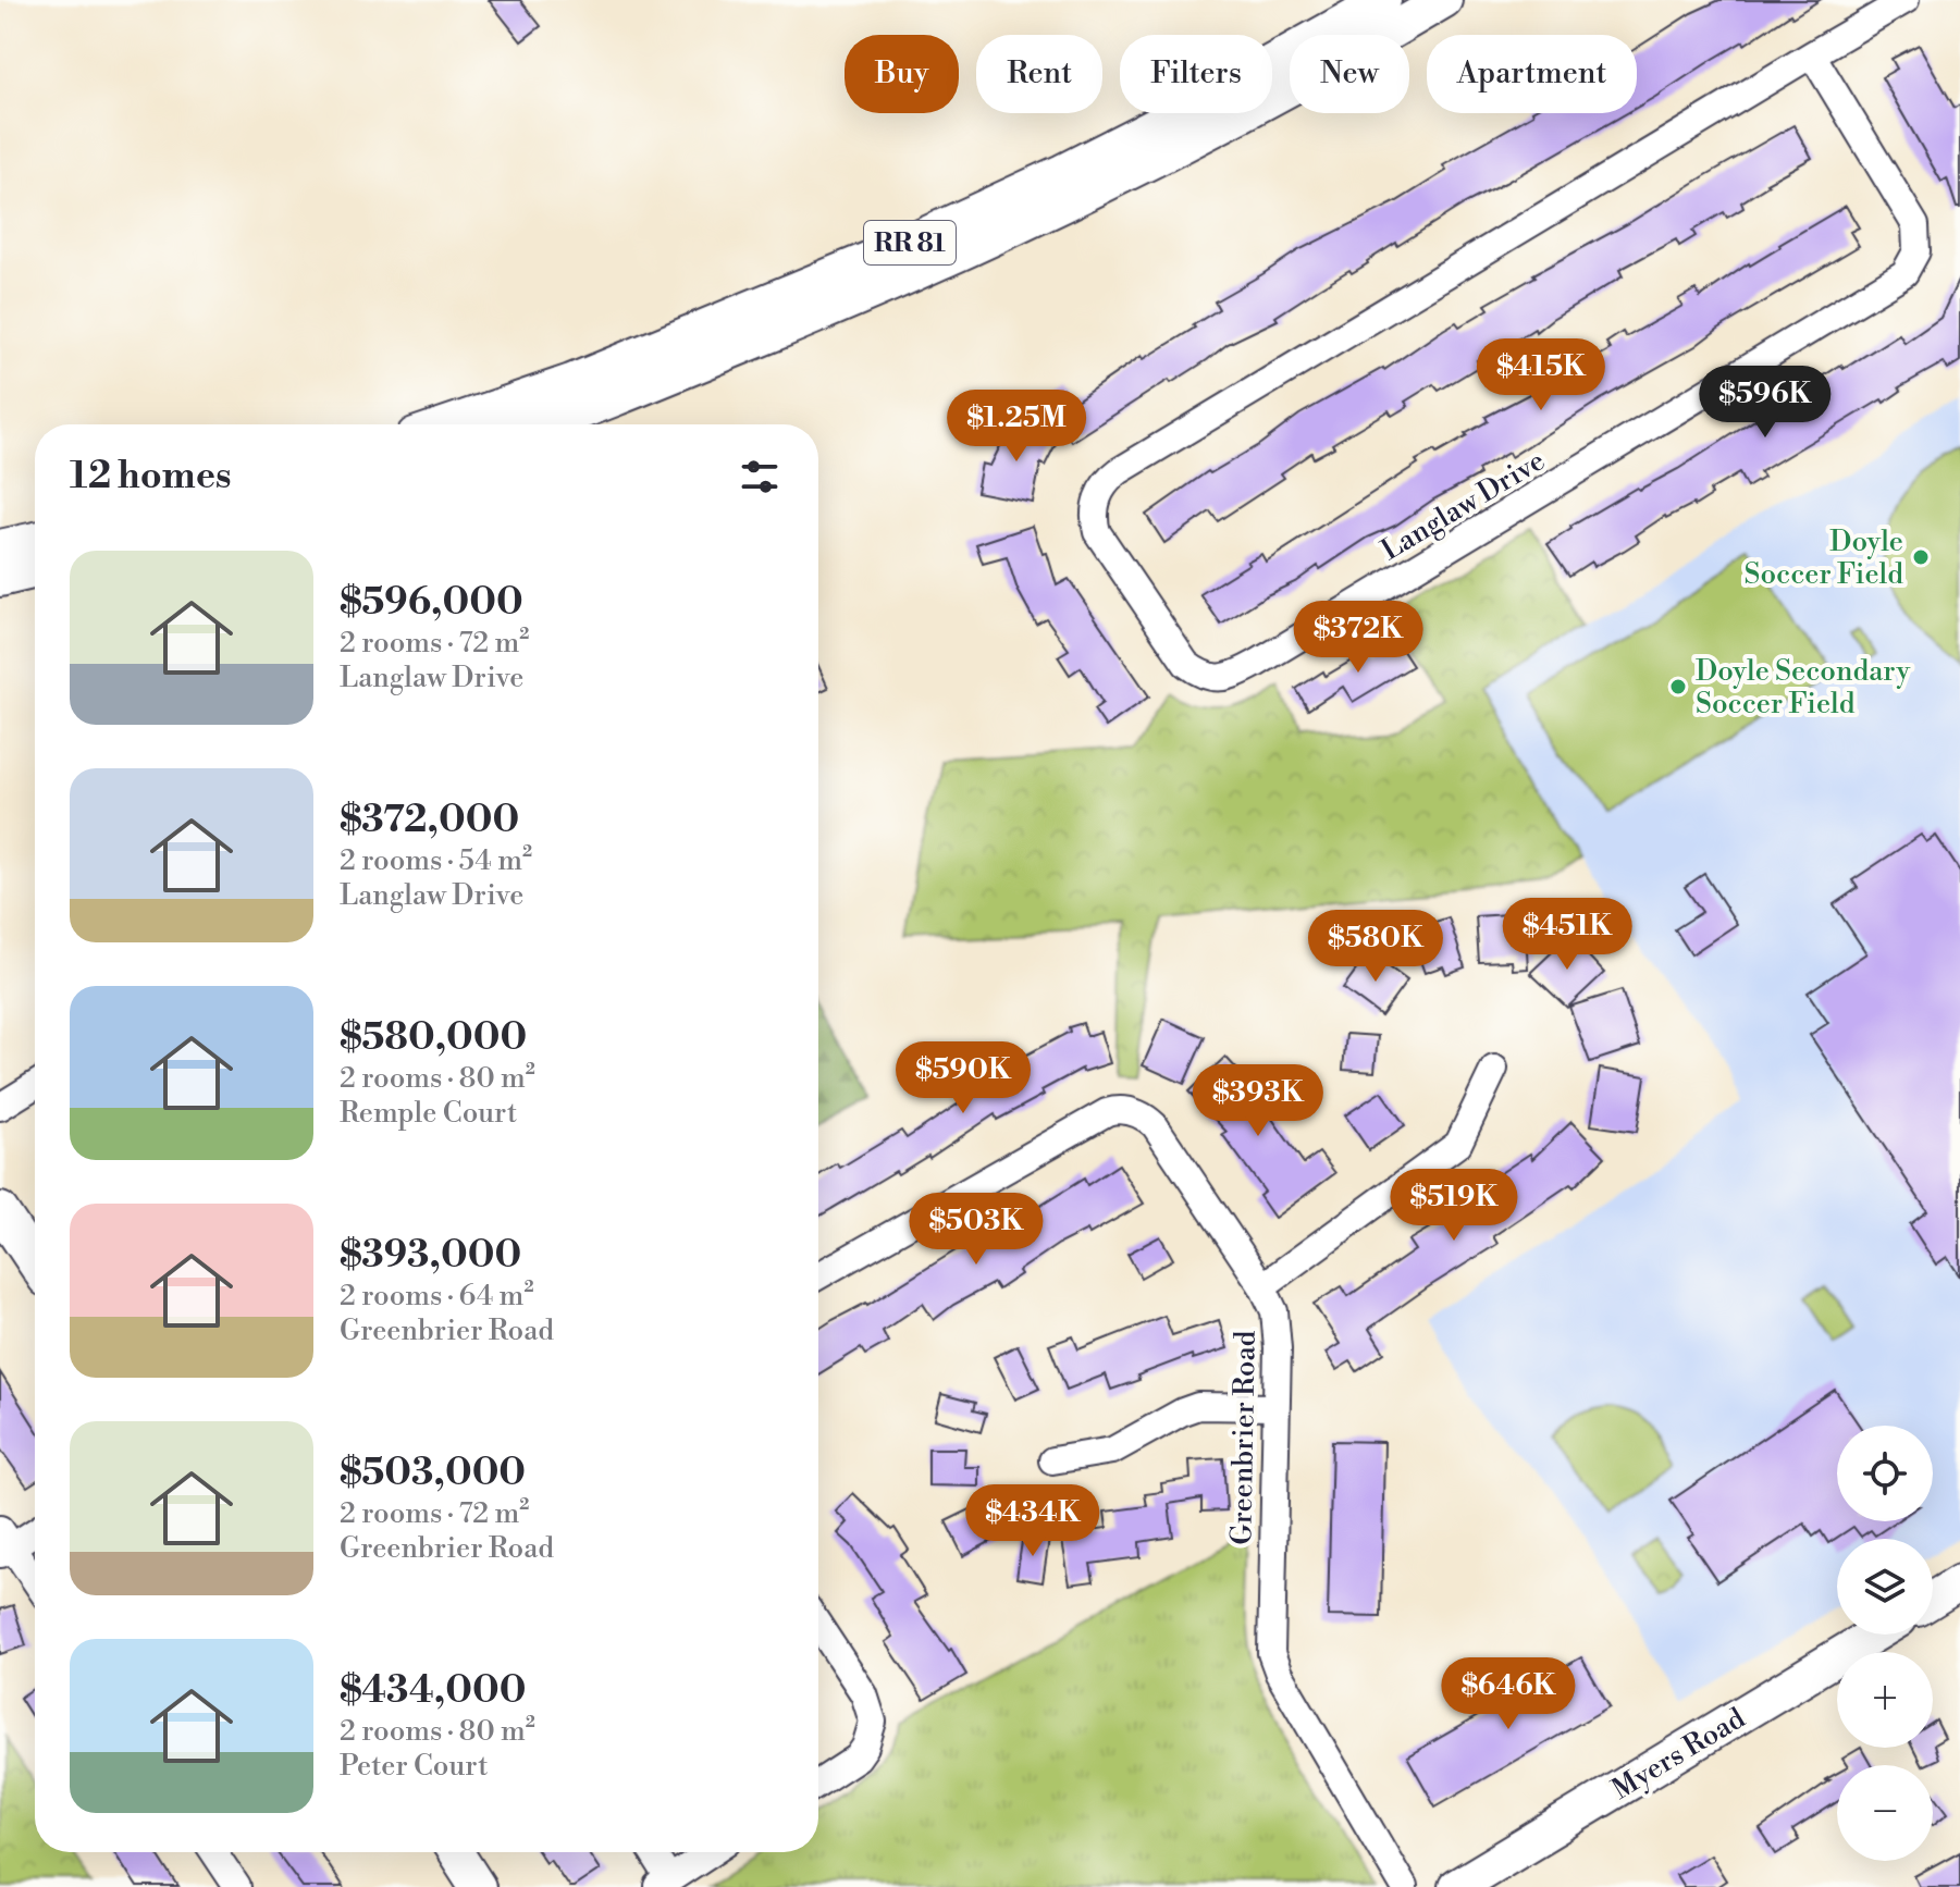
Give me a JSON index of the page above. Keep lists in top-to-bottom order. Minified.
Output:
{"streets":{"main road":["RR 81","Myers Road"],"street":["Langlaw Drive","Greenbrier Road"]},"places":["Doyle Soccer Field","Doyle Secondary Soccer Field"],"page":{"chip":["Buy","Rent","Filters","New","Apartment"],"price":["$415K","$596K","$1.25M","$372K","$451K","$580K","$590K","$393K","$519K","$503K","$434K","$646K"],"heading":"12 homes","list":[{"name":"$596,000","note":"2 rooms · 72 m² · Langlaw Drive"},{"name":"$372,000","note":"2 rooms · 54 m² · Langlaw Drive"},{"name":"$580,000","note":"2 rooms · 80 m² · Remple Court"},{"name":"$393,000","note":"2 rooms · 64 m² · Greenbrier Road"},{"name":"$503,000","note":"2 rooms · 72 m² · Greenbrier Road"},{"name":"$434,000","note":"2 rooms · 80 m² · Peter Court"}],"map_buttons":["+","−"]}}
